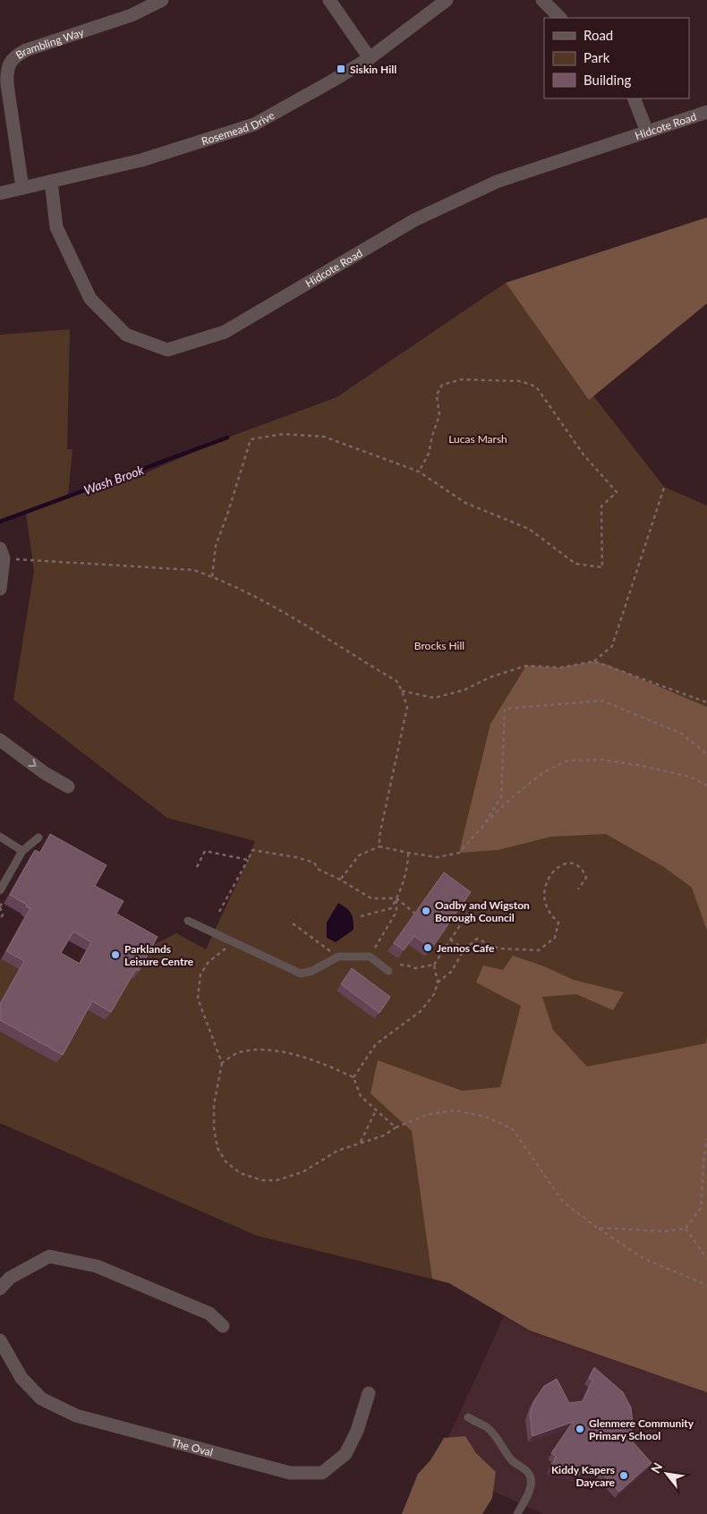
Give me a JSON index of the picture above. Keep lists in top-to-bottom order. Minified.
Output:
{"streets":{"street":["Brambling Way","Hidcote Road","Rosemead Drive","The Oval"]},"crossings":[["Brambling Way","Rosemead Drive"],["Hidcote Road","Rosemead Drive"]],"water":["Wash Brook"],"parks":["Lucas Marsh","Brocks Hill"],"places":{"transit":["Siskin Hill"],"other":["Oadby and Wigston Borough Council","Jennos Cafe","Parklands Leisure Centre","Glenmere Community Primary School","Kiddy Kapers Daycare"]},"legend":["Road","Park","Building"],"north":"top left"}
